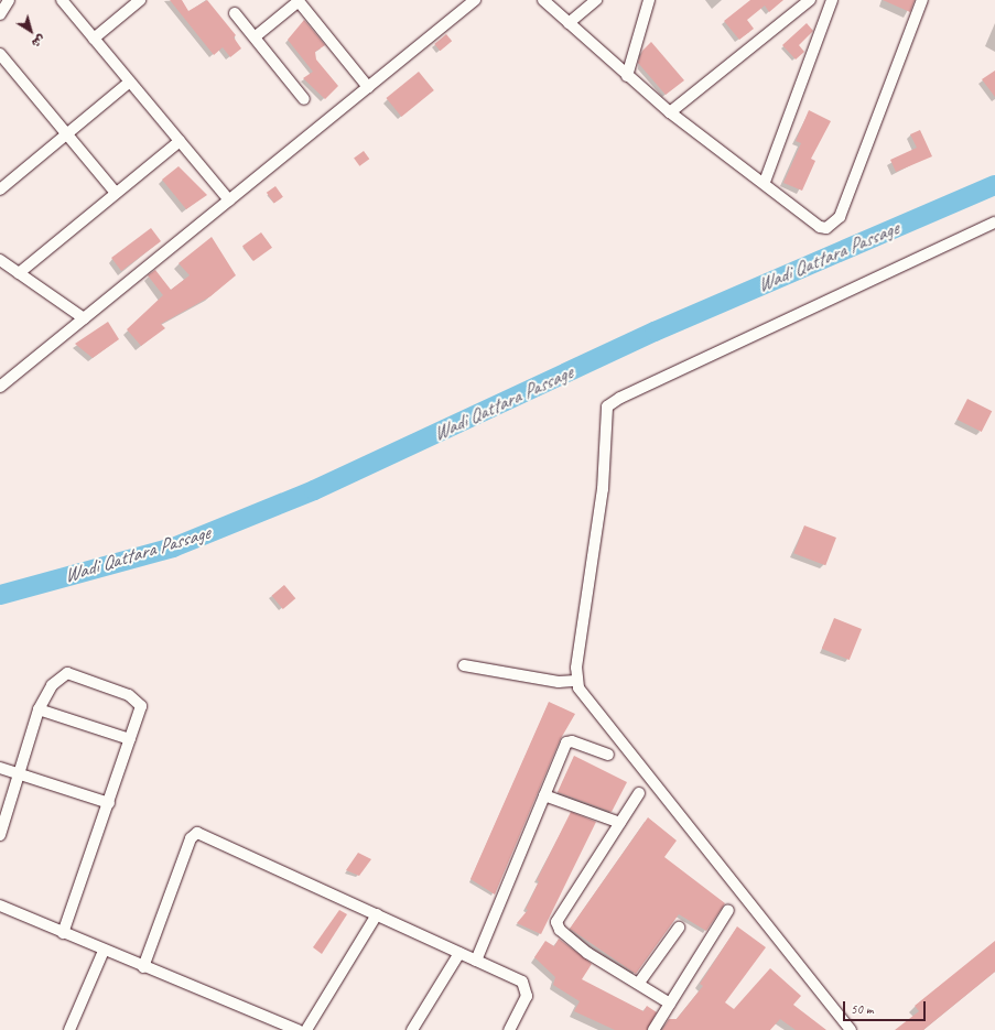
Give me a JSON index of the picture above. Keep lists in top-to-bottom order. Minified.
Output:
{"water":["Wadi Qattara Passage"],"scale_bar":"50 m","north":"bottom right"}
